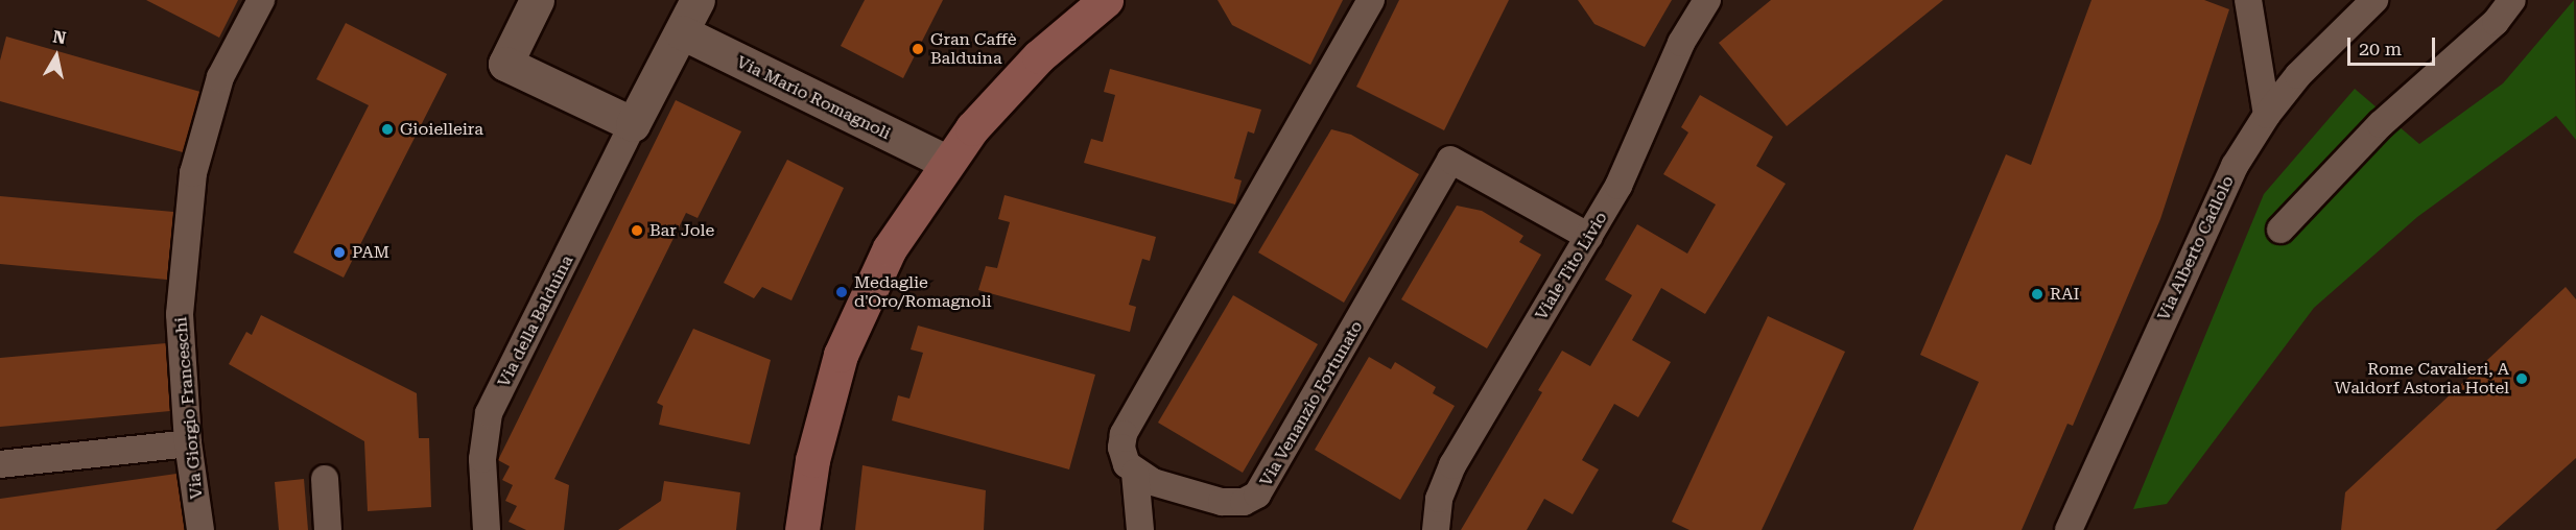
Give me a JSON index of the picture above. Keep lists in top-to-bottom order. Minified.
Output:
{"streets":{"street":["Via Mario Romagnoli","Via Alberto Cadlolo","Viale Tito Livio","Via della Balduina","Via Venanzio Fortunato","Via Giorgio Franceschi"]},"crossings":[["Viale Tito Livio","Via Venanzio Fortunato"]],"places":["Gran Caffè Balduina","Gioielleira","Bar Jole","PAM","Medaglie d'Oro/Romagnoli","RAI","Rome Cavalieri, A Waldorf Astoria Hotel"],"scale_bar":"20 m","north":"top"}
